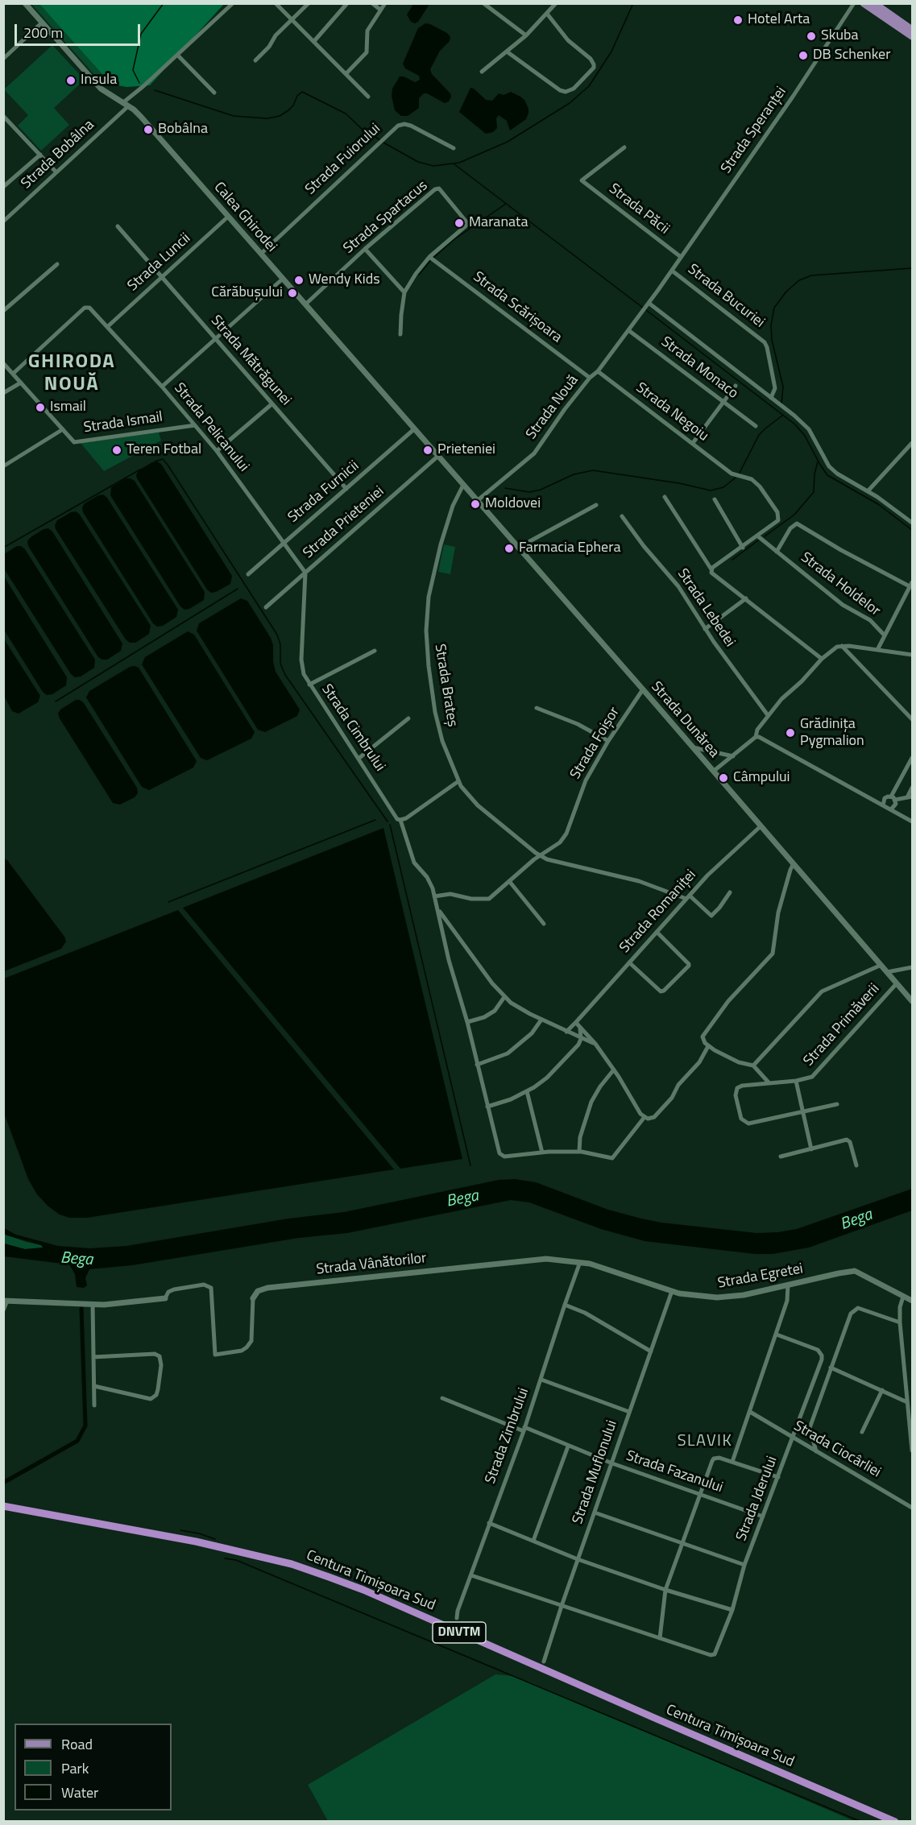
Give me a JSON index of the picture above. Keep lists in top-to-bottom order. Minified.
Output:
{"streets":{"highway":["Centura Timișoara Sud","DNVTM"],"street":["Strada Speranței","Strada Bobâlna","Strada Fuiorului","Strada Păcii","Calea Ghirodei","Strada Spartacus","Strada Luncii","Strada Bucuriei","Strada Scărișoara","Strada Mătrăgunei","Strada Monaco","Strada Nouă","Strada Negoiu","Strada Ismail","Strada Pelicanului","Strada Furnicii","Strada Prieteniei","Strada Holdelor","Strada Lebedei","Strada Brateș","Strada Dunărea","Strada Cimbrului","Strada Foișor","Strada Romaniței","Strada Primăverii","Strada Vânătorilor","Strada Egretei","Strada Zimbrului","Strada Ciocârliei","Strada Muflonului","Strada Fazanului","Strada Jderului"]},"crossings":[["Strada Speranței","Strada Păcii"],["Strada Speranței","Strada Bucuriei"],["Strada Speranței","Strada Nouă"],["Strada Bobâlna","Calea Ghirodei"],["Strada Fuiorului","Calea Ghirodei"],["Calea Ghirodei","Strada Spartacus"],["Calea Ghirodei","Strada Luncii"],["Calea Ghirodei","Strada Furnicii"],["Calea Ghirodei","Strada Prieteniei"],["Calea Ghirodei","Strada Dunărea"],["Strada Spartacus","Strada Scărișoara"],["Strada Luncii","Strada Mătrăgunei"],["Strada Luncii","Strada Pelicanului"],["Strada Scărișoara","Strada Nouă"],["Strada Mătrăgunei","Strada Furnicii"],["Strada Monaco","Strada Nouă"],["Strada Nouă","Strada Negoiu"],["Strada Nouă","Strada Dunărea"],["Strada Negoiu","Strada Holdelor"],["Strada Ismail","Strada Pelicanului"],["Strada Pelicanului","Strada Furnicii"],["Strada Pelicanului","Strada Prieteniei"],["Strada Pelicanului","Strada Cimbrului"],["Strada Prieteniei","Strada Dunărea"],["Strada Prieteniei","Strada Cimbrului"],["Strada Brateș","Strada Dunărea"],["Strada Brateș","Strada Foișor"],["Strada Dunărea","Strada Foișor"],["Strada Dunărea","Strada Romaniței"],["Strada Dunărea","Strada Primăverii"],["Strada Cimbrului","Strada Foișor"],["Strada Vânătorilor","Strada Egretei"],["Strada Vânătorilor","Strada Zimbrului"],["Strada Egretei","Strada Zimbrului"],["Strada Egretei","Strada Muflonului"],["Strada Zimbrului","Strada Fazanului"],["Strada Ciocârliei","Strada Jderului"],["Strada Muflonului","Strada Fazanului"],["Strada Fazanului","Strada Jderului"]],"districts":["GHIRODA NOUĂ","SLAVIK"],"water":["Bega"],"places":["Hotel Arta","Skuba","DB Schenker","Insula","Bobâlna","Maranata","Wendy Kids","Cărăbușului","Ismail","Teren Fotbal","Prieteniei","Moldovei","Farmacia Ephera","Grădinița Pygmalion","Câmpului"],"legend":["Road","Park","Water"],"scale_bar":"200 m"}
